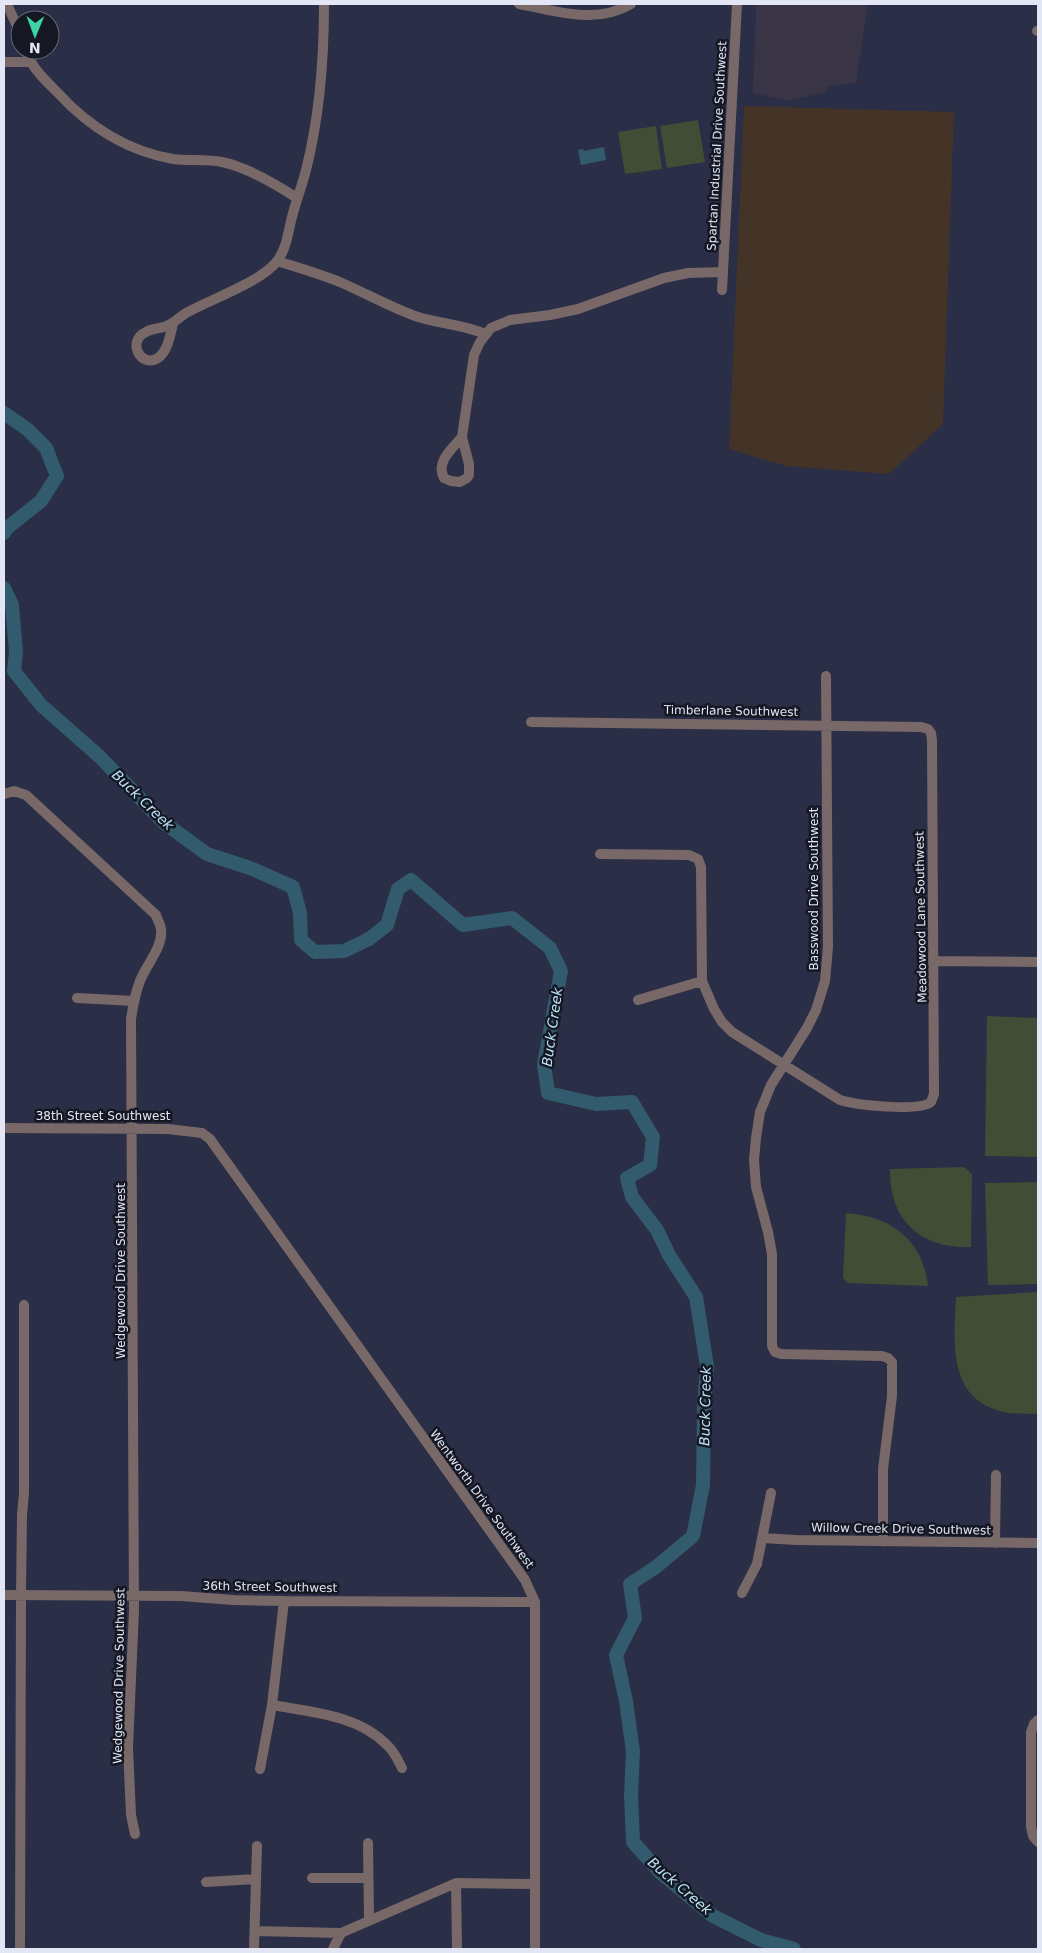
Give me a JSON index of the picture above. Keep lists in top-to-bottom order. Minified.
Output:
{"streets":{"street":["Spartan Industrial Drive Southwest","Timberlane Southwest","Basswood Drive Southwest","Meadowood Lane Southwest","38th Street Southwest","Wedgewood Drive Southwest","Wentworth Drive Southwest","Willow Creek Drive Southwest","36th Street Southwest"]},"crossings":[["Timberlane Southwest","Basswood Drive Southwest"],["Timberlane Southwest","Meadowood Lane Southwest"],["Basswood Drive Southwest","Meadowood Lane Southwest"],["Basswood Drive Southwest","Willow Creek Drive Southwest"],["38th Street Southwest","Wedgewood Drive Southwest"],["38th Street Southwest","Wentworth Drive Southwest"],["Wedgewood Drive Southwest","36th Street Southwest"],["Wentworth Drive Southwest","36th Street Southwest"]],"water":["Buck Creek"],"north":"bottom"}
